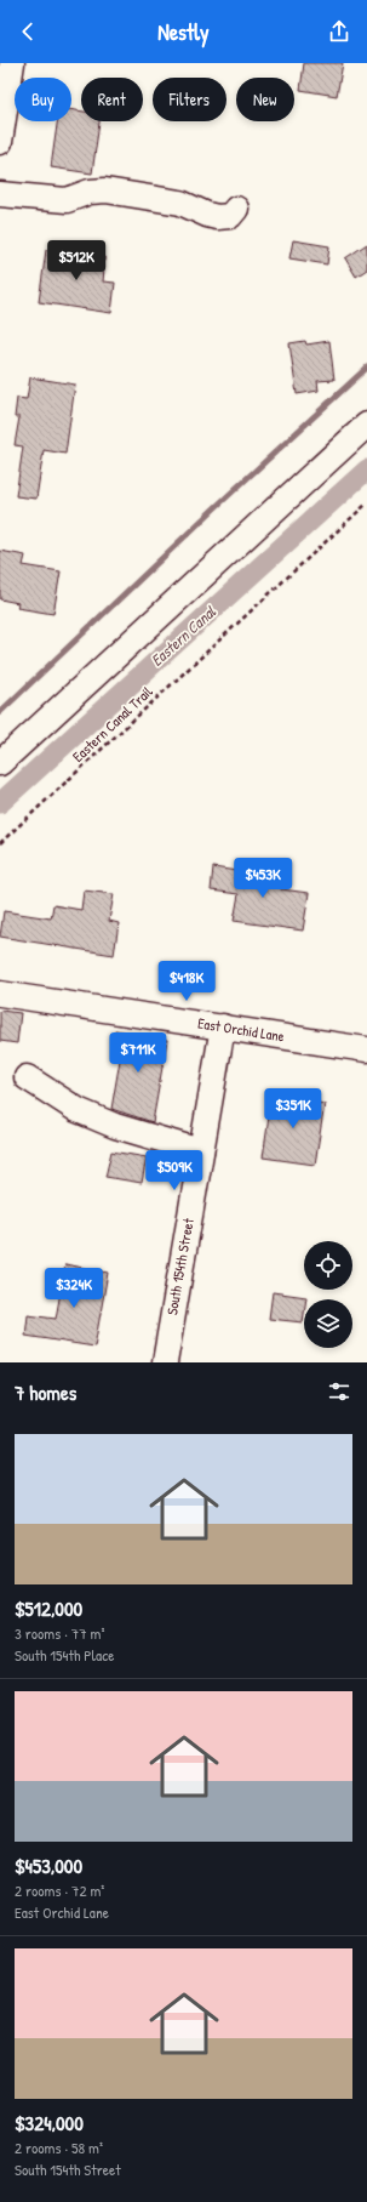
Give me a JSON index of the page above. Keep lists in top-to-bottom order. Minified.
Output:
{"streets":{"street":["East Orchid Lane","South 154th Street"],"path":["Eastern Canal Trail"]},"crossings":[["East Orchid Lane","South 154th Street"]],"water":["Eastern Canal"],"page":{"header":"Nestly","chip":["Buy","Rent","Filters","New"],"price":["$512K","$453K","$418K","$711K","$351K","$509K","$324K"],"heading":"7 homes","list":[{"name":"$512,000","note":"3 rooms · 77 m² · South 154th Place"},{"name":"$453,000","note":"2 rooms · 72 m² · East Orchid Lane"},{"name":"$324,000","note":"2 rooms · 58 m² · South 154th Street"}]}}
